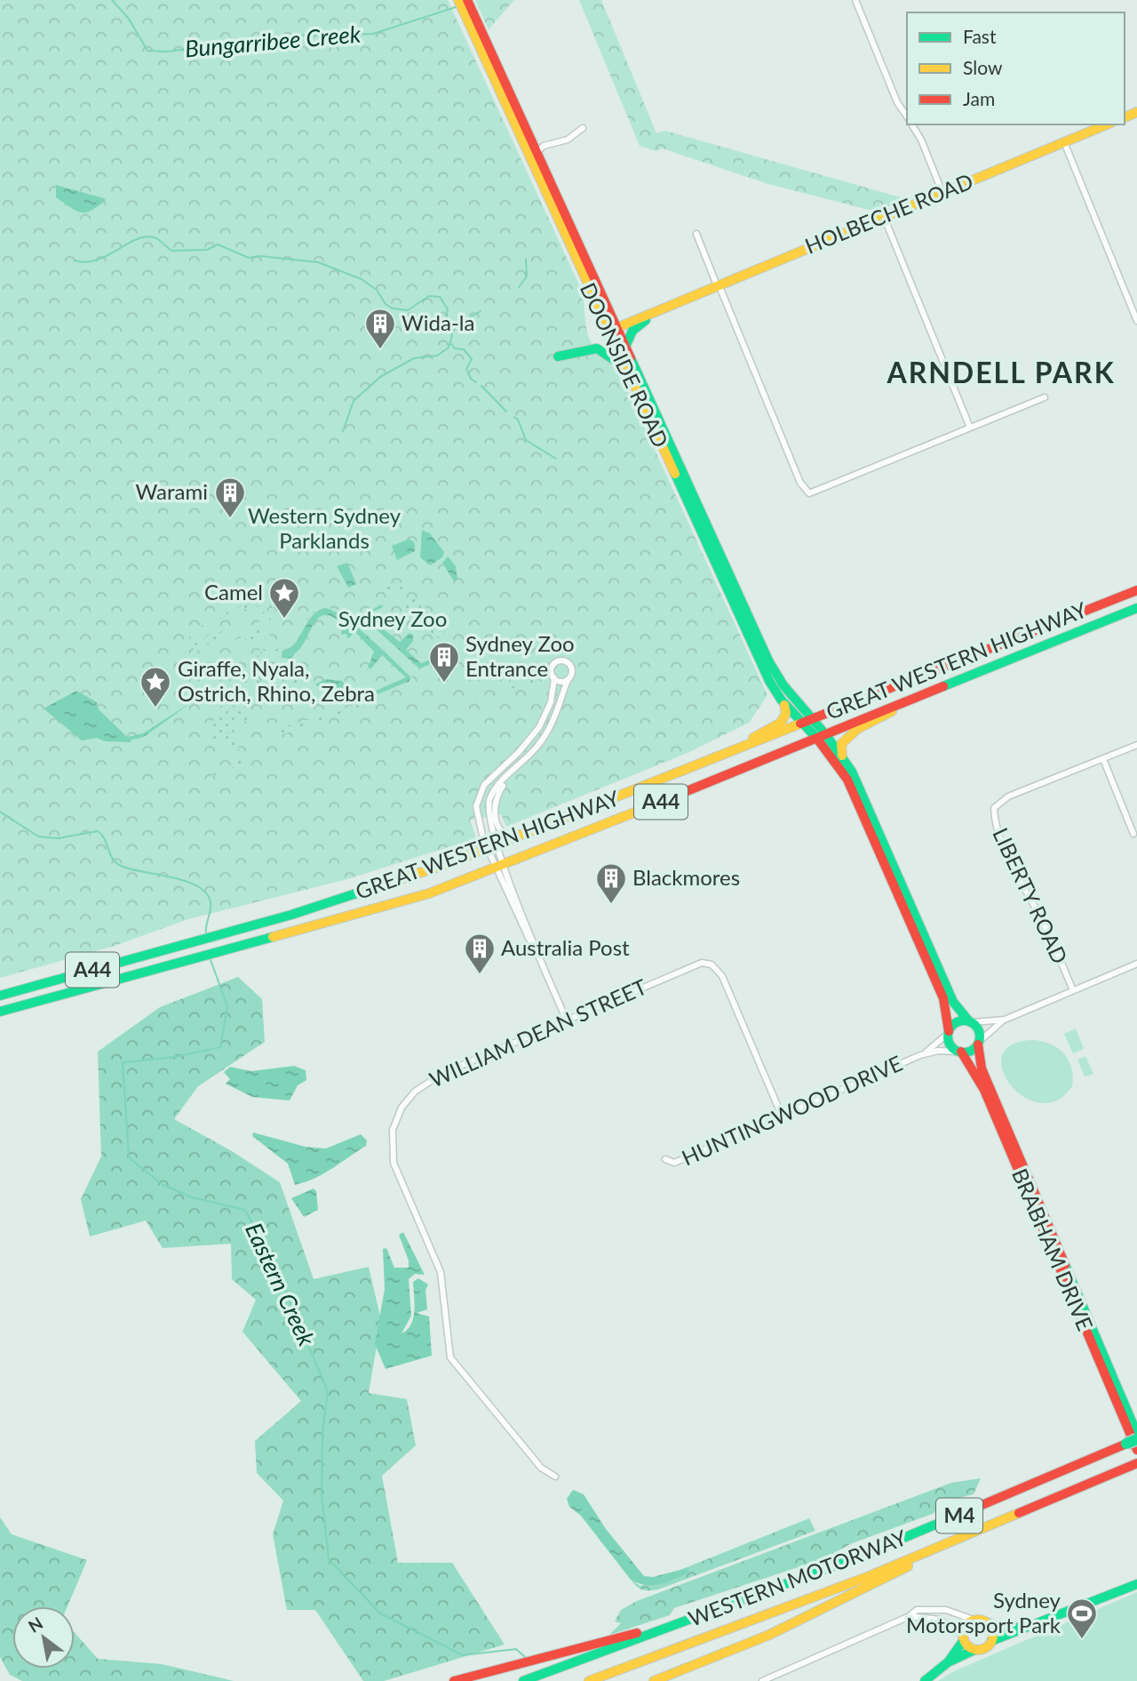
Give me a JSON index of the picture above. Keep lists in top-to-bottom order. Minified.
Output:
{"streets":{"main road":["HOLBECHE ROAD","DOONSIDE ROAD","GREAT WESTERN HIGHWAY","A44","BRABHAM DRIVE","M4","WESTERN MOTORWAY"],"street":["LIBERTY ROAD","WILLIAM DEAN STREET","HUNTINGWOOD DRIVE"]},"crossings":[["HOLBECHE ROAD","DOONSIDE ROAD"],["DOONSIDE ROAD","GREAT WESTERN HIGHWAY"],["WILLIAM DEAN STREET","HUNTINGWOOD DRIVE"],["HUNTINGWOOD DRIVE","BRABHAM DRIVE"]],"districts":["ARNDELL PARK"],"water":["Bungarribee Creek","Eastern Creek"],"parks":["Western Sydney Parklands","Sydney Zoo"],"places":{"building":["Wida-la","Warami","Sydney Zoo Entrance","Blackmores","Australia Post"],"place":["Camel","Giraffe, Nyala, Ostrich, Rhino, Zebra"],"sports":["Sydney Motorsport Park"]},"legend":["Fast","Slow","Jam"],"north":"top left"}
